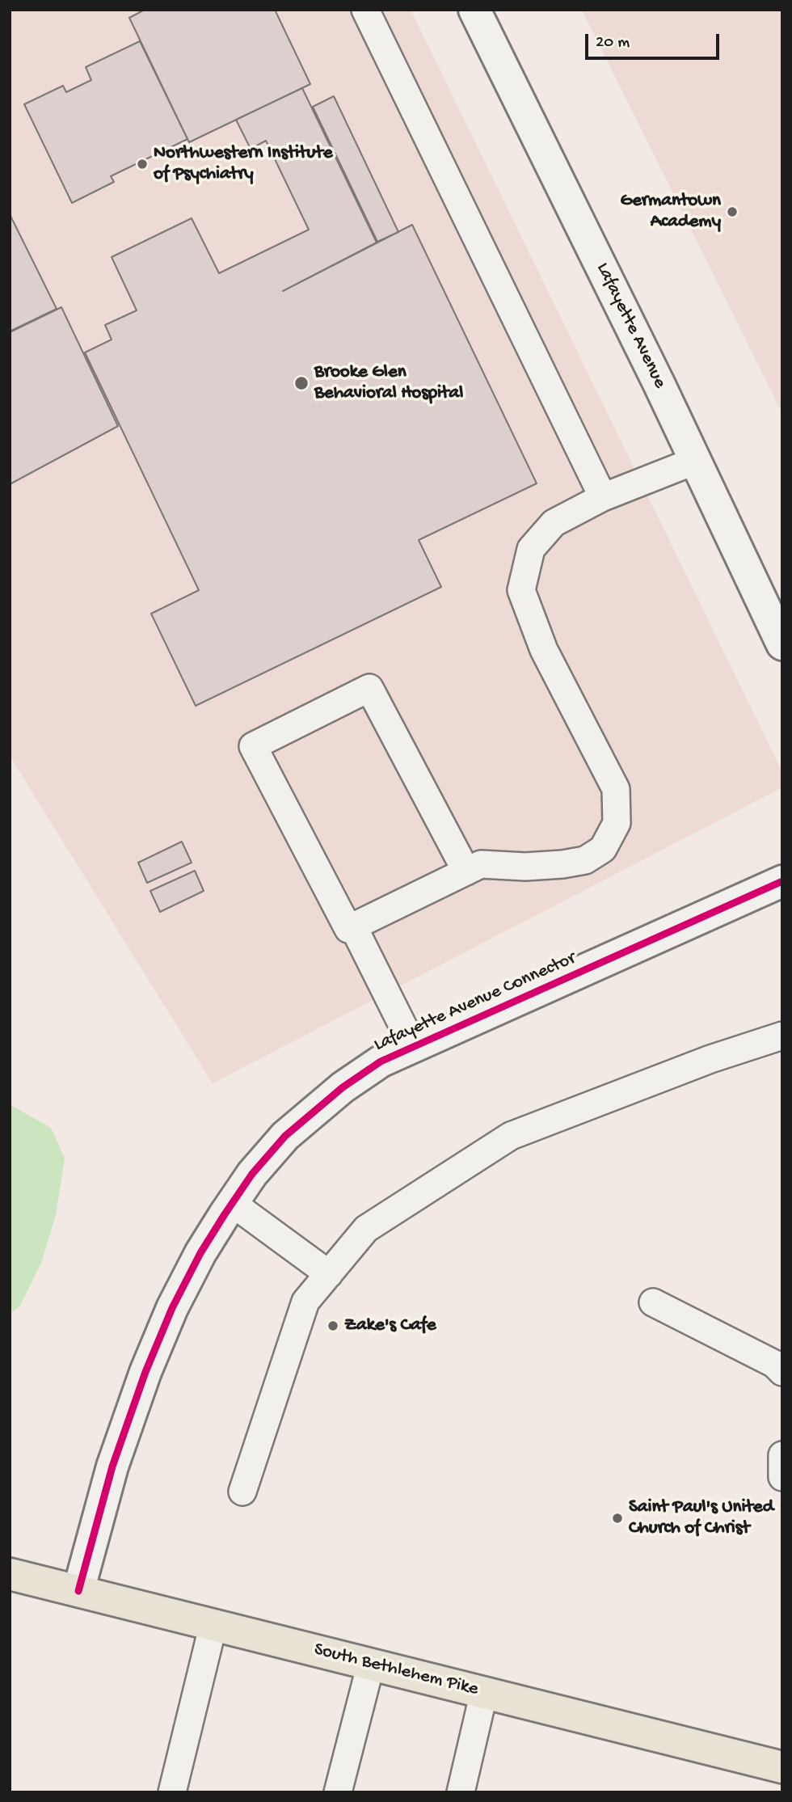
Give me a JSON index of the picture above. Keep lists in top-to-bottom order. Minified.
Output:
{"streets":{"main road":["South Bethlehem Pike"],"street":["Lafayette Avenue","Lafayette Avenue Connector"]},"crossings":[["Lafayette Avenue Connector","South Bethlehem Pike"]],"places":["Northwestern Institute of Psychiatry","Germantown Academy","Brooke Glen Behavioral Hospital","Zake's Cafe","Saint Paul's United Church of Christ"],"scale_bar":"20 m"}
